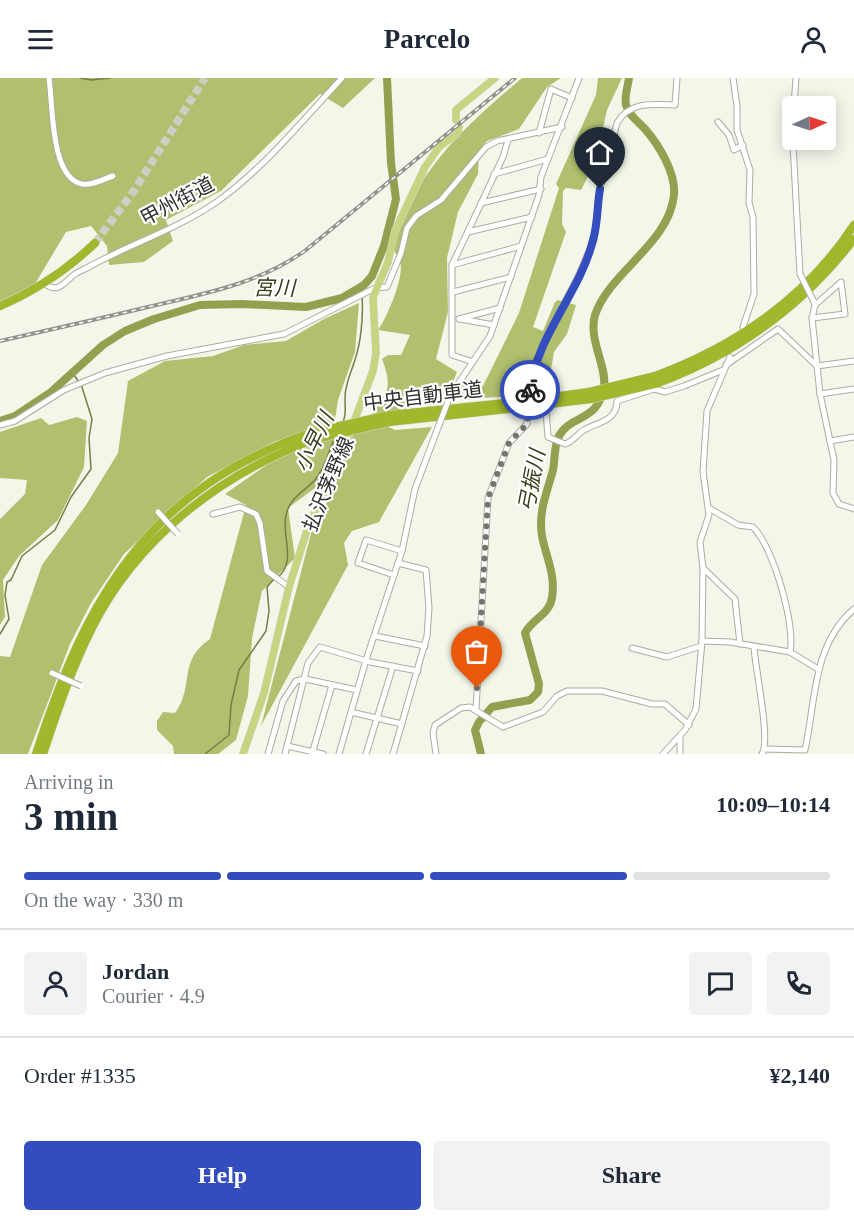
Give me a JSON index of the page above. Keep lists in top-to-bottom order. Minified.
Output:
{"streets":{"highway":["甲州街道","中央自動車道"],"main road":["払沢茅野線"]},"water":["宮川","小早川","弓振川"],"north":"right","page":{"header":"Parcelo","heading":["3 min","Arriving in","10:09–10:14"],"panel":["Jordan","Courier · 4.9","Order #1335","¥2,140"],"bar":"On the way · 330 m","buttons":["Help","Share"]}}
